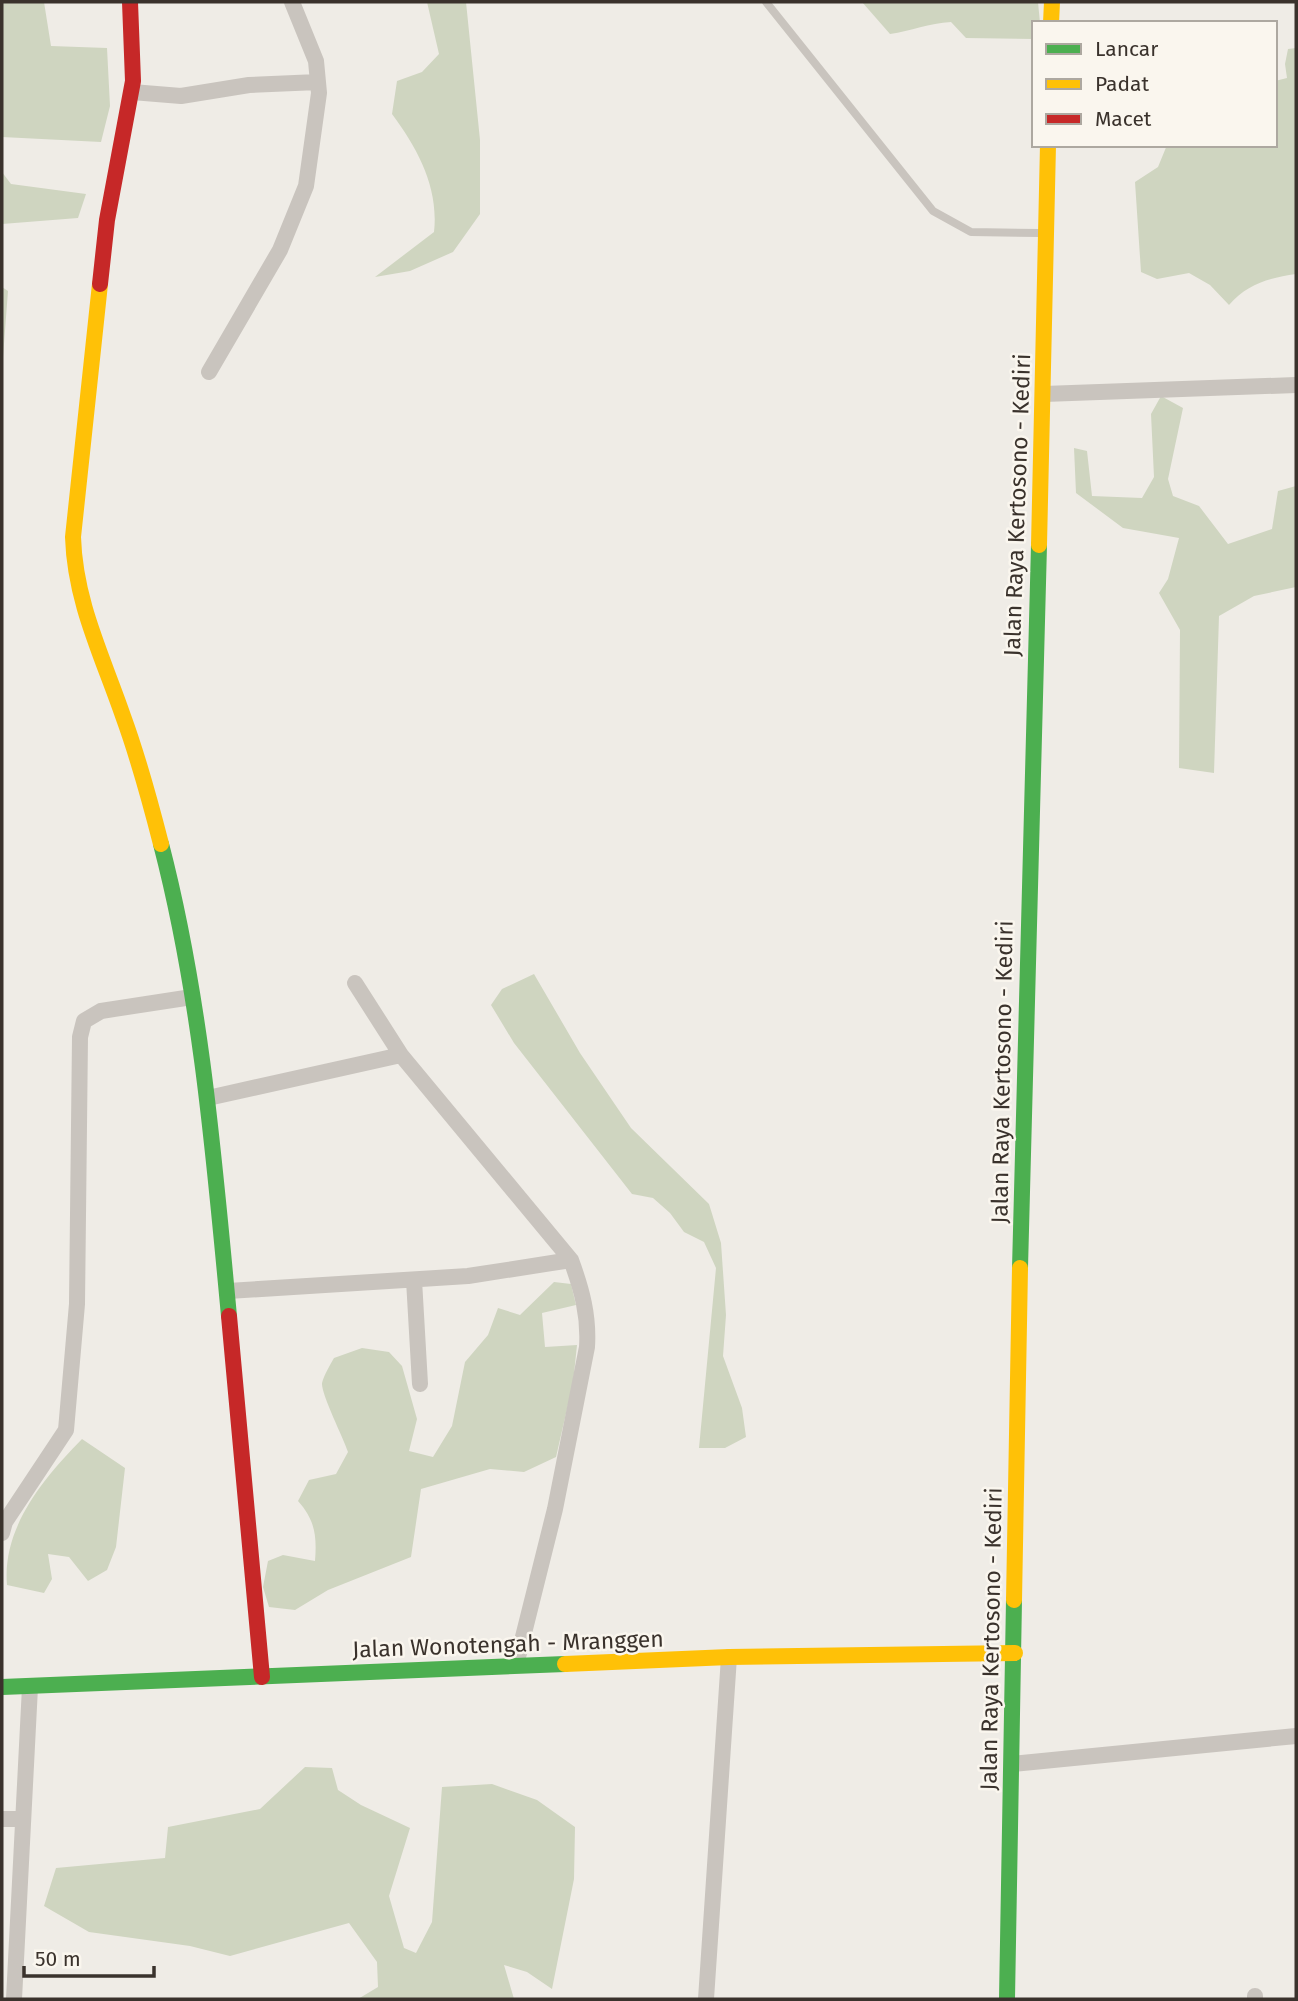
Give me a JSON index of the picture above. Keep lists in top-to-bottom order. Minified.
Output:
{"streets":{"main road":["Jalan Raya Kertosono - Kediri","Jalan Wonotengah - Mranggen"]},"crossings":[["Jalan Raya Kertosono - Kediri","Jalan Wonotengah - Mranggen"]],"legend":["Lancar","Padat","Macet"],"scale_bar":"50 m"}
